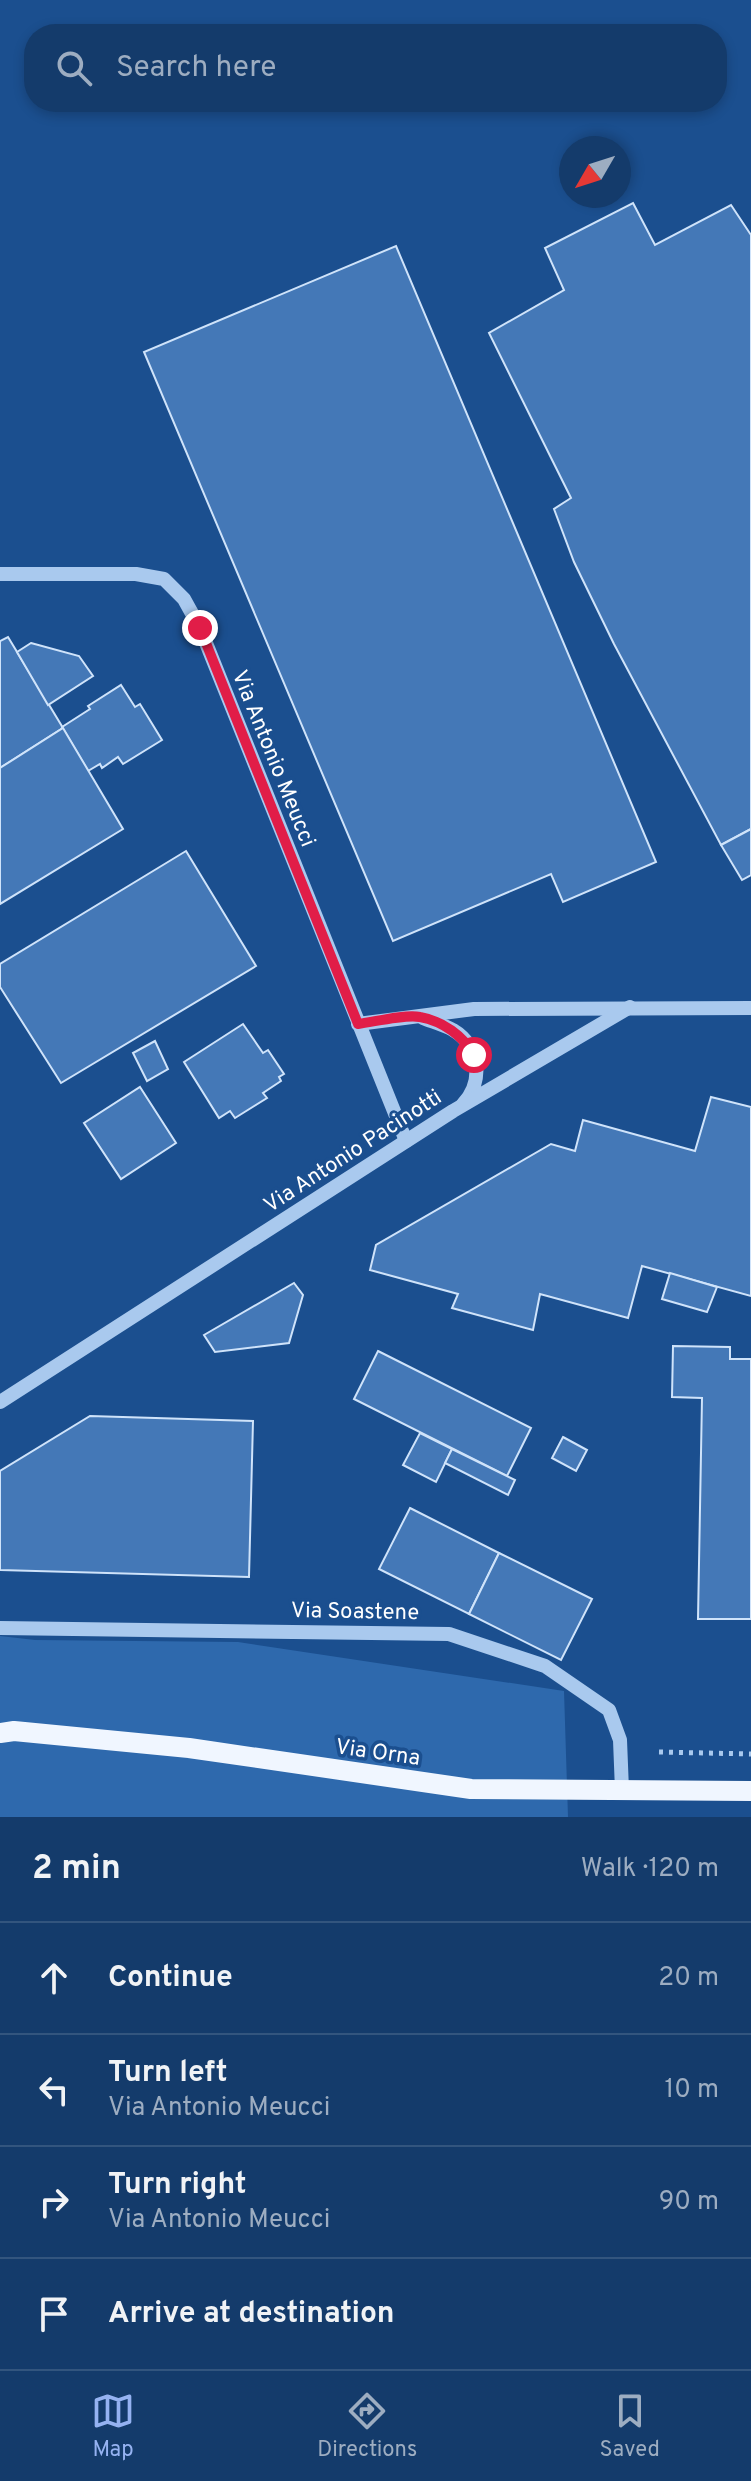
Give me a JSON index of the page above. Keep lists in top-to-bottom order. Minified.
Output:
{"streets":{"main road":["Via Orna"],"street":["Via Antonio Meucci","Via Antonio Pacinotti","Via Soastene"]},"crossings":[["Via Antonio Meucci","Via Antonio Pacinotti"],["Via Soastene","Via Orna"]],"north":"bottom left","page":{"search":"Search here","heading":["2 min","Walk · 120 m"],"list":[["Continue","20 m"],["Turn left","Via Antonio Meucci","10 m"],["Turn right","Via Antonio Meucci","90 m"],"Arrive at destination"],"nav":["Map","Directions","Saved"]}}
